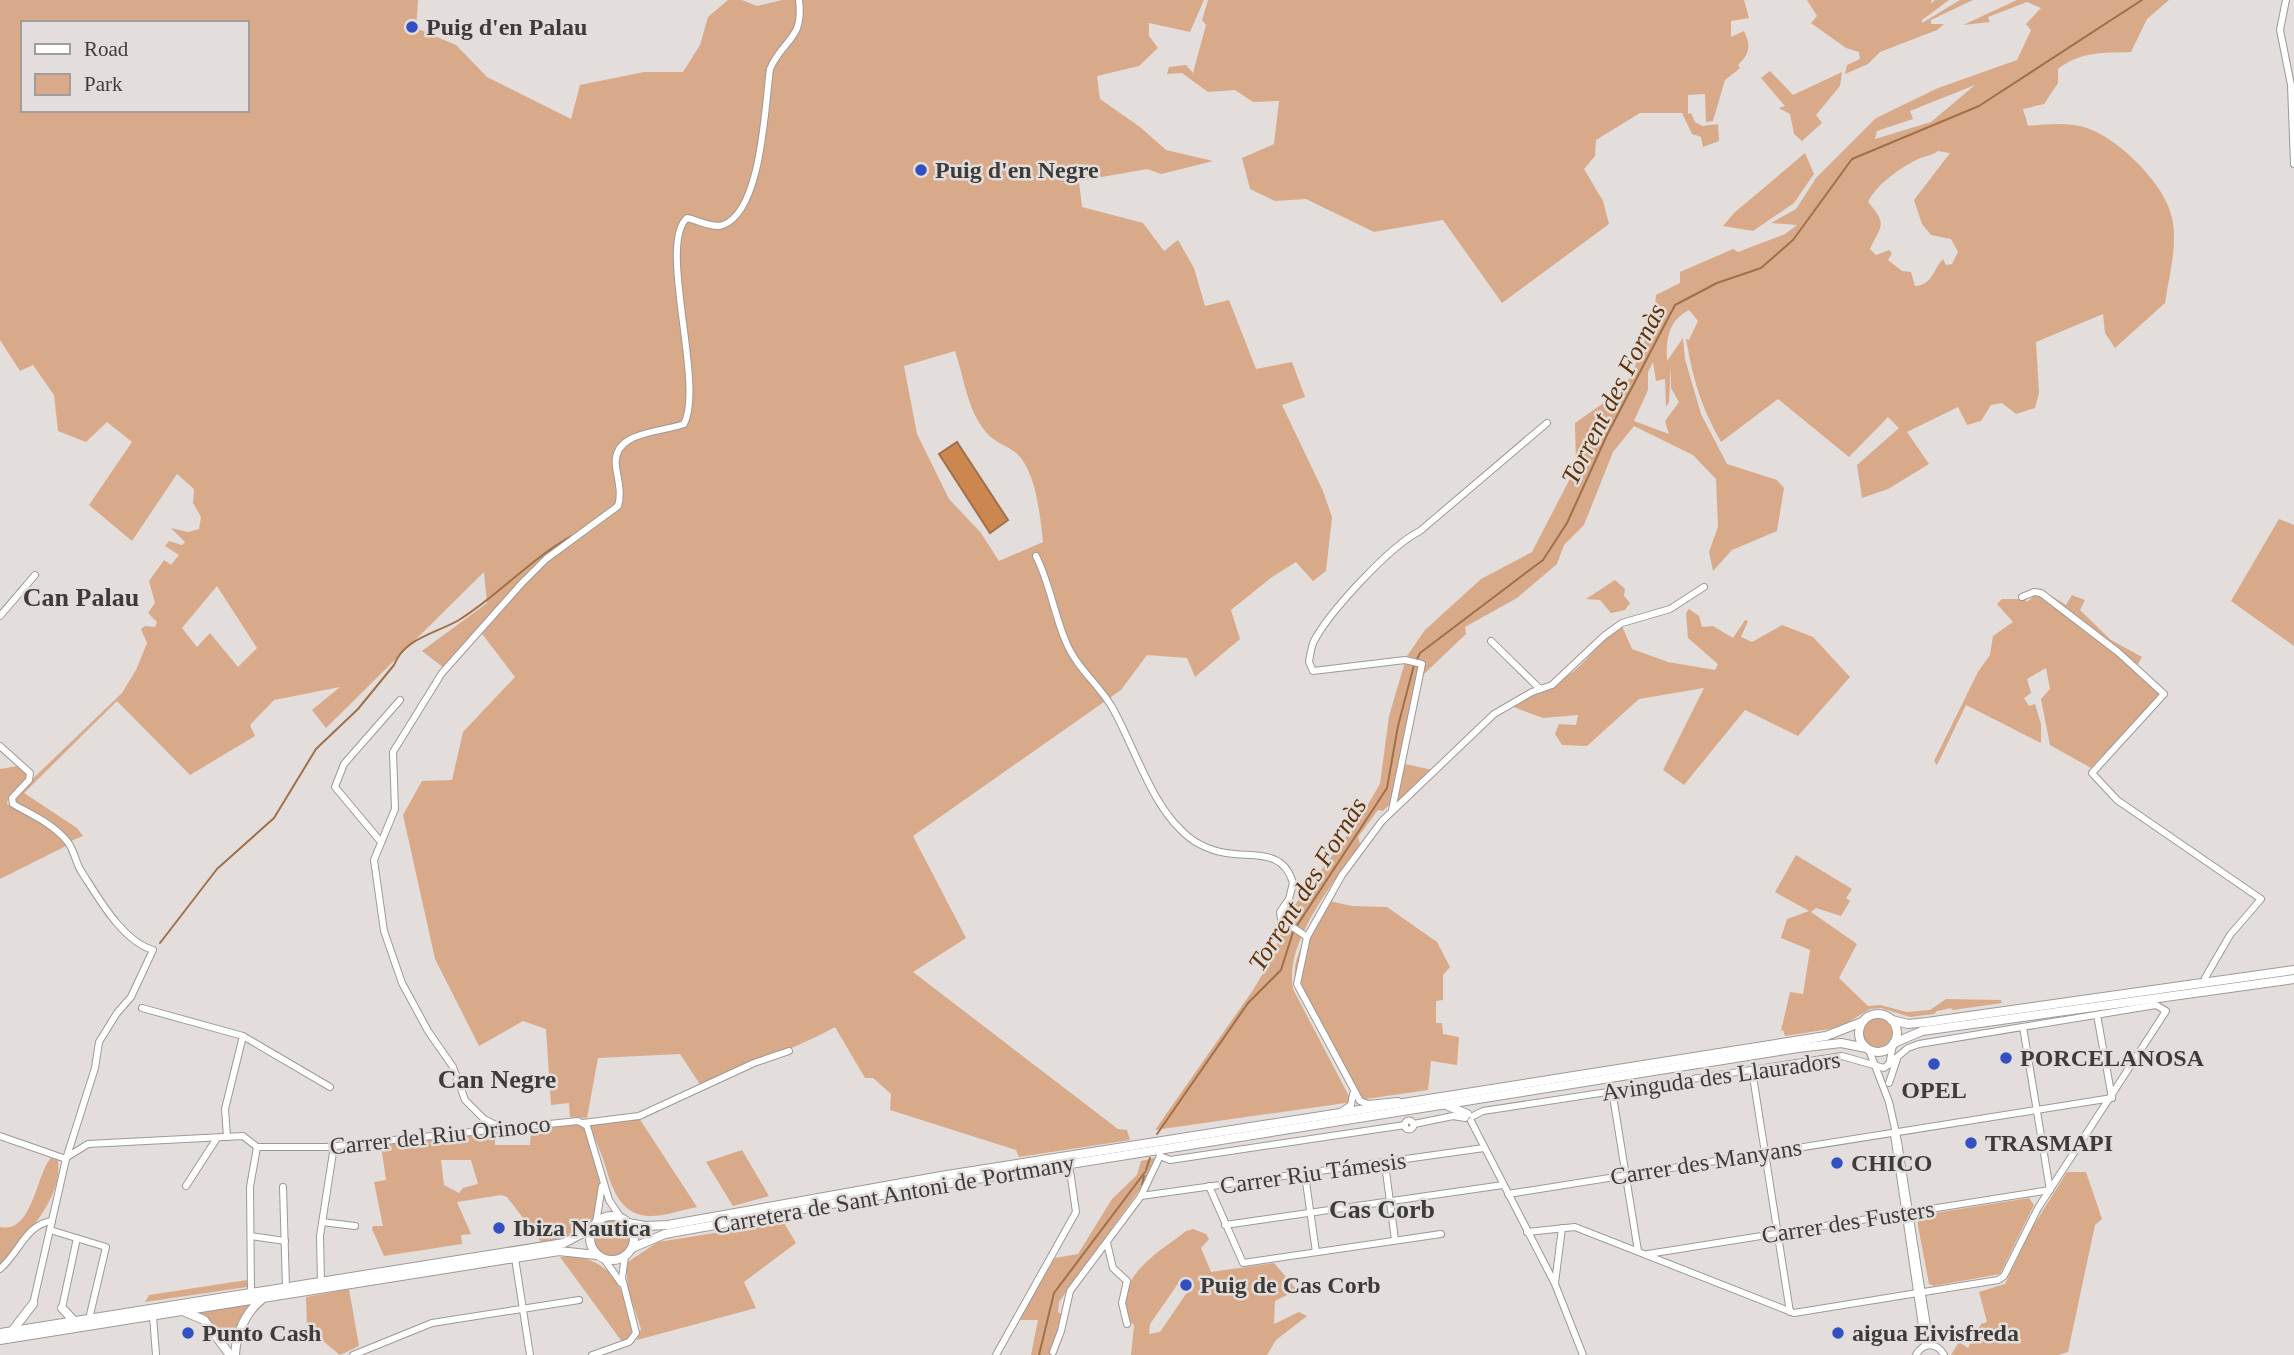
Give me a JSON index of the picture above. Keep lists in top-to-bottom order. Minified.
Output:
{"streets":{"main road":["Carretera de Sant Antoni de Portmany"],"street":["Avinguda des Llauradors","Carrer del Riu Orinoco","Carrer des Manyans","Carrer Riu Támesis","Carrer des Fusters"]},"crossings":[["Avinguda des Llauradors","Carretera de Sant Antoni de Portmany"],["Carrer del Riu Orinoco","Carretera de Sant Antoni de Portmany"]],"districts":["Can Palau","Can Negre","Cas Corb"],"water":["Torrent des Fornàs"],"places":["Puig d'en Palau","Puig d'en Negre","PORCELANOSA","OPEL","TRASMAPI","CHICO","Ibiza Nautica","Puig de Cas Corb","Punto Cash","aigua Eivisfreda"],"legend":["Road","Park"]}
